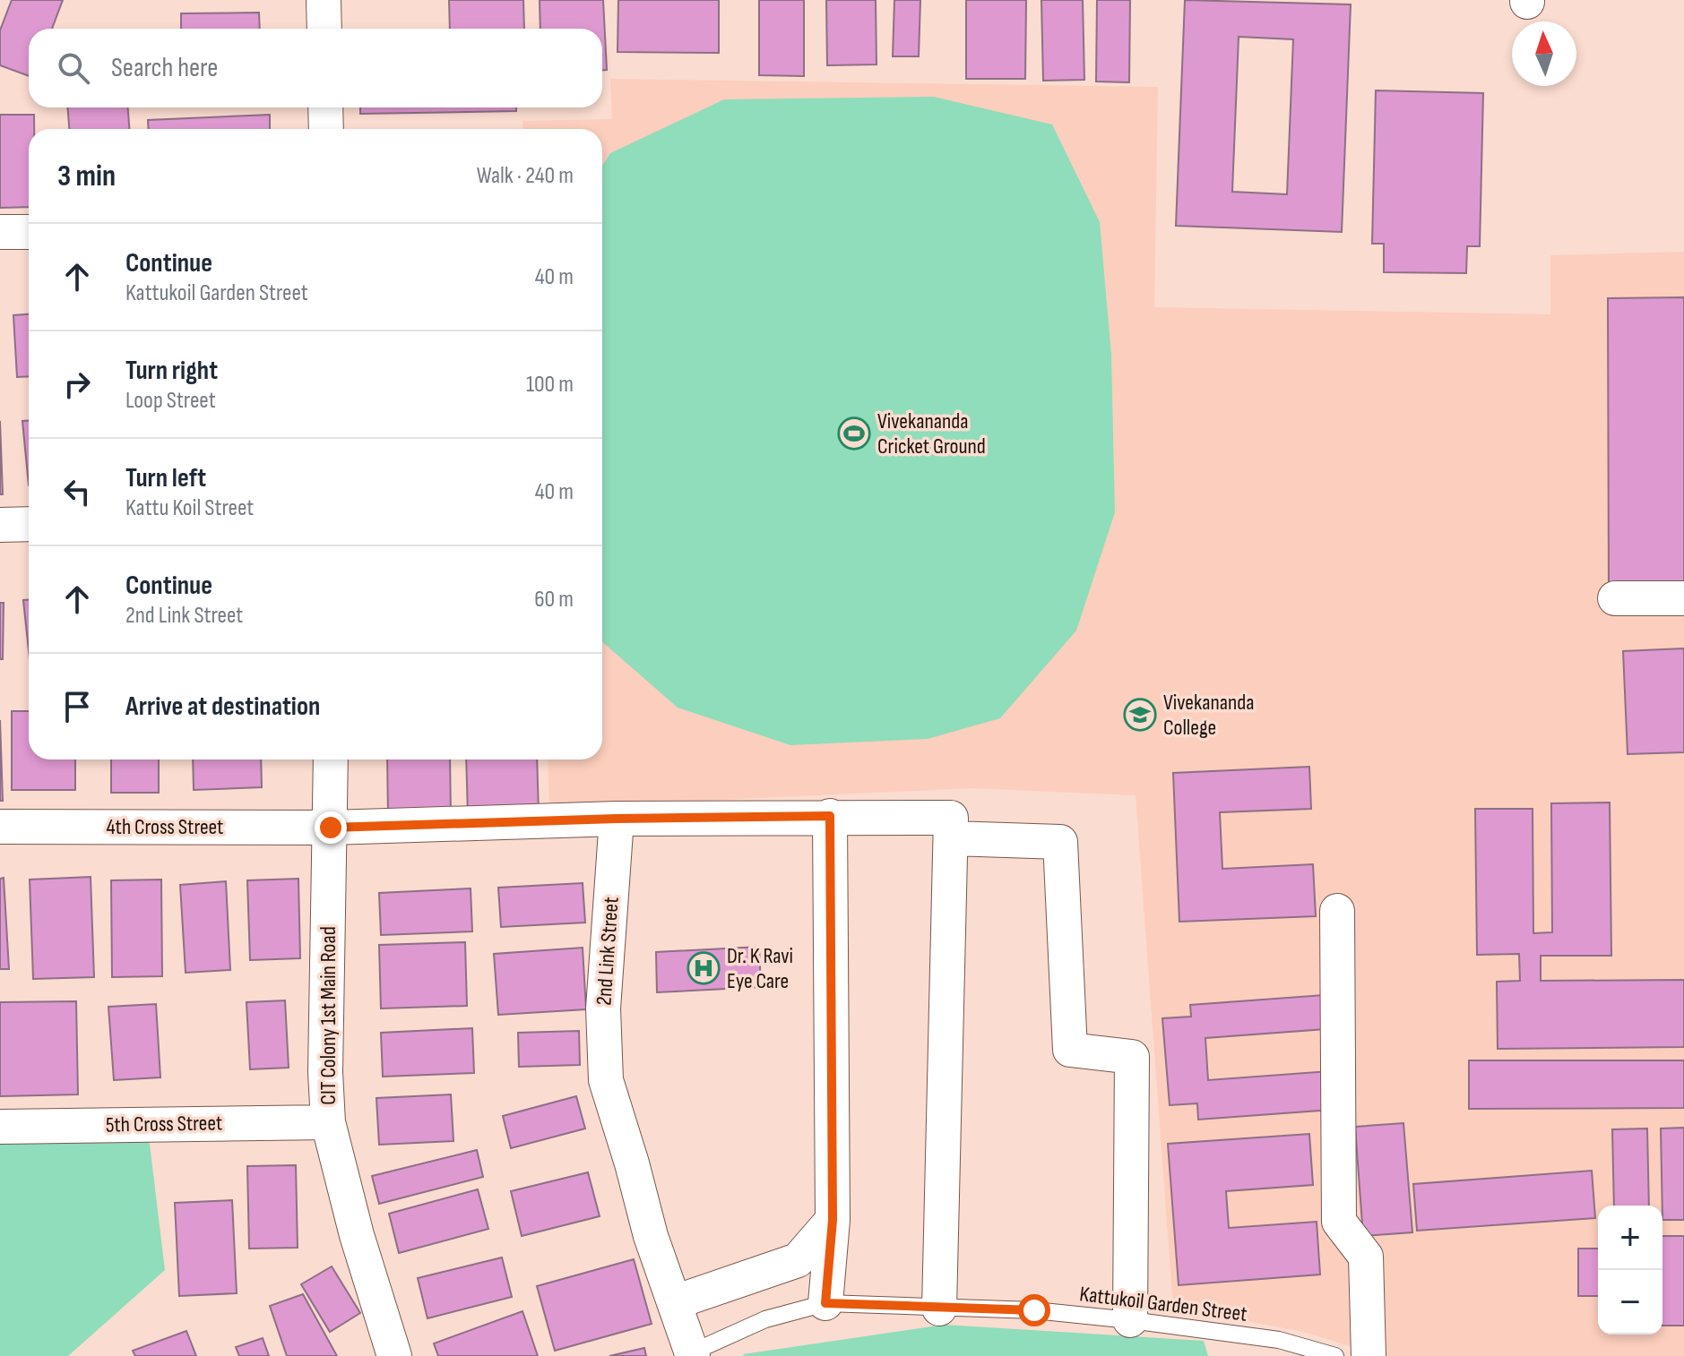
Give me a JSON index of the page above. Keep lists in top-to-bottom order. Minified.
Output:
{"streets":{"street":["4th Cross Street","2nd Link Street","CIT Colony 1st Main Road","5th Cross Street"],"lane":["Kattukoil Garden Street"]},"crossings":[["4th Cross Street","CIT Colony 1st Main Road"],["2nd Link Street","Kattukoil Garden Street"],["CIT Colony 1st Main Road","5th Cross Street"]],"places":{"sports":["Vivekananda Cricket Ground"],"school or university":["Vivekananda College"],"hospital":["Dr. K Ravi Eye Care"]},"north":"top","page":{"search":"Search here","heading":["3 min","Walk · 240 m"],"list":[["Continue","Kattukoil Garden Street","40 m"],["Turn right","Loop Street","100 m"],["Turn left","Kattu Koil Street","40 m"],["Continue","2nd Link Street","60 m"],"Arrive at destination"],"map_buttons":["+","−"]}}
